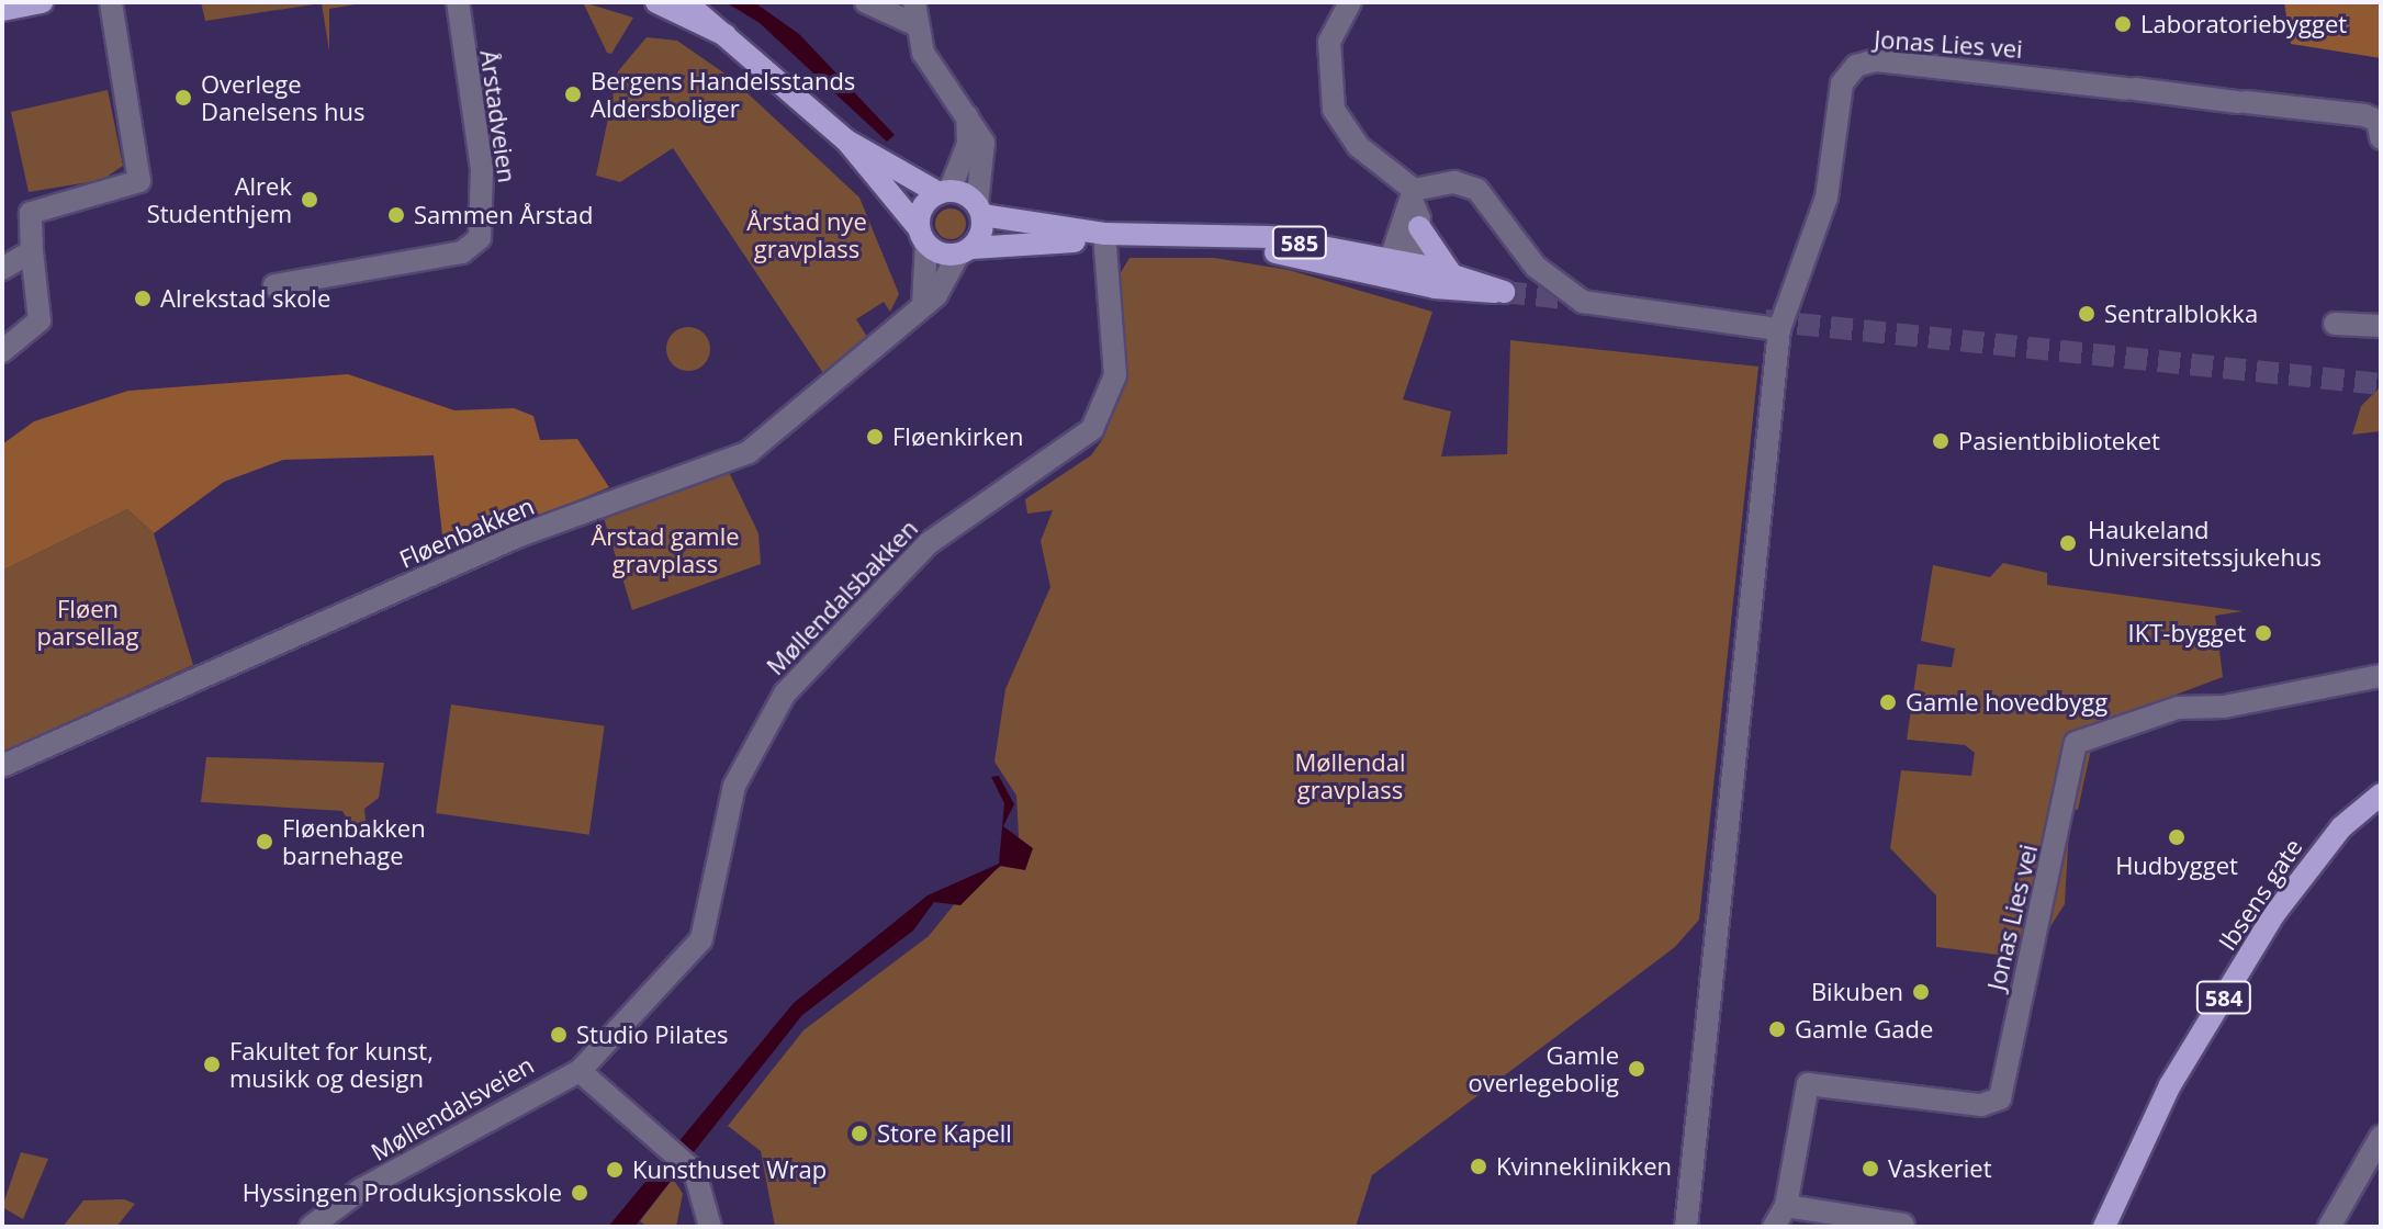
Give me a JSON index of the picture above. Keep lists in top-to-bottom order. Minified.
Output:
{"streets":{"main road":["585","Ibsens gate","584"],"street":["Jonas Lies vei","Årstadveien","Fløenbakken","Møllendalsbakken","Møllendalsveien"]},"crossings":[["585","Fløenbakken"],["585","Møllendalsbakken"],["Møllendalsbakken","Møllendalsveien"]],"parks":["Årstad nye gravplass","Årstad gamle gravplass","Fløen parsellag","Møllendal gravplass"],"places":["Laboratoriebygget","Bergens Handelsstands Aldersboliger","Overlege Danelsens hus","Alrek Studenthjem","Sammen Årstad","Alrekstad skole","Sentralblokka","Fløenkirken","Pasientbiblioteket","Haukeland Universitetssjukehus","IKT-bygget","Gamle hovedbygg","Hudbygget","Fløenbakken barnehage","Bikuben","Gamle Gade","Studio Pilates","Fakultet for kunst, musikk og design","Gamle overlegebolig","Store Kapell","Kvinneklinikken","Vaskeriet","Kunsthuset Wrap","Hyssingen Produksjonsskole"]}
